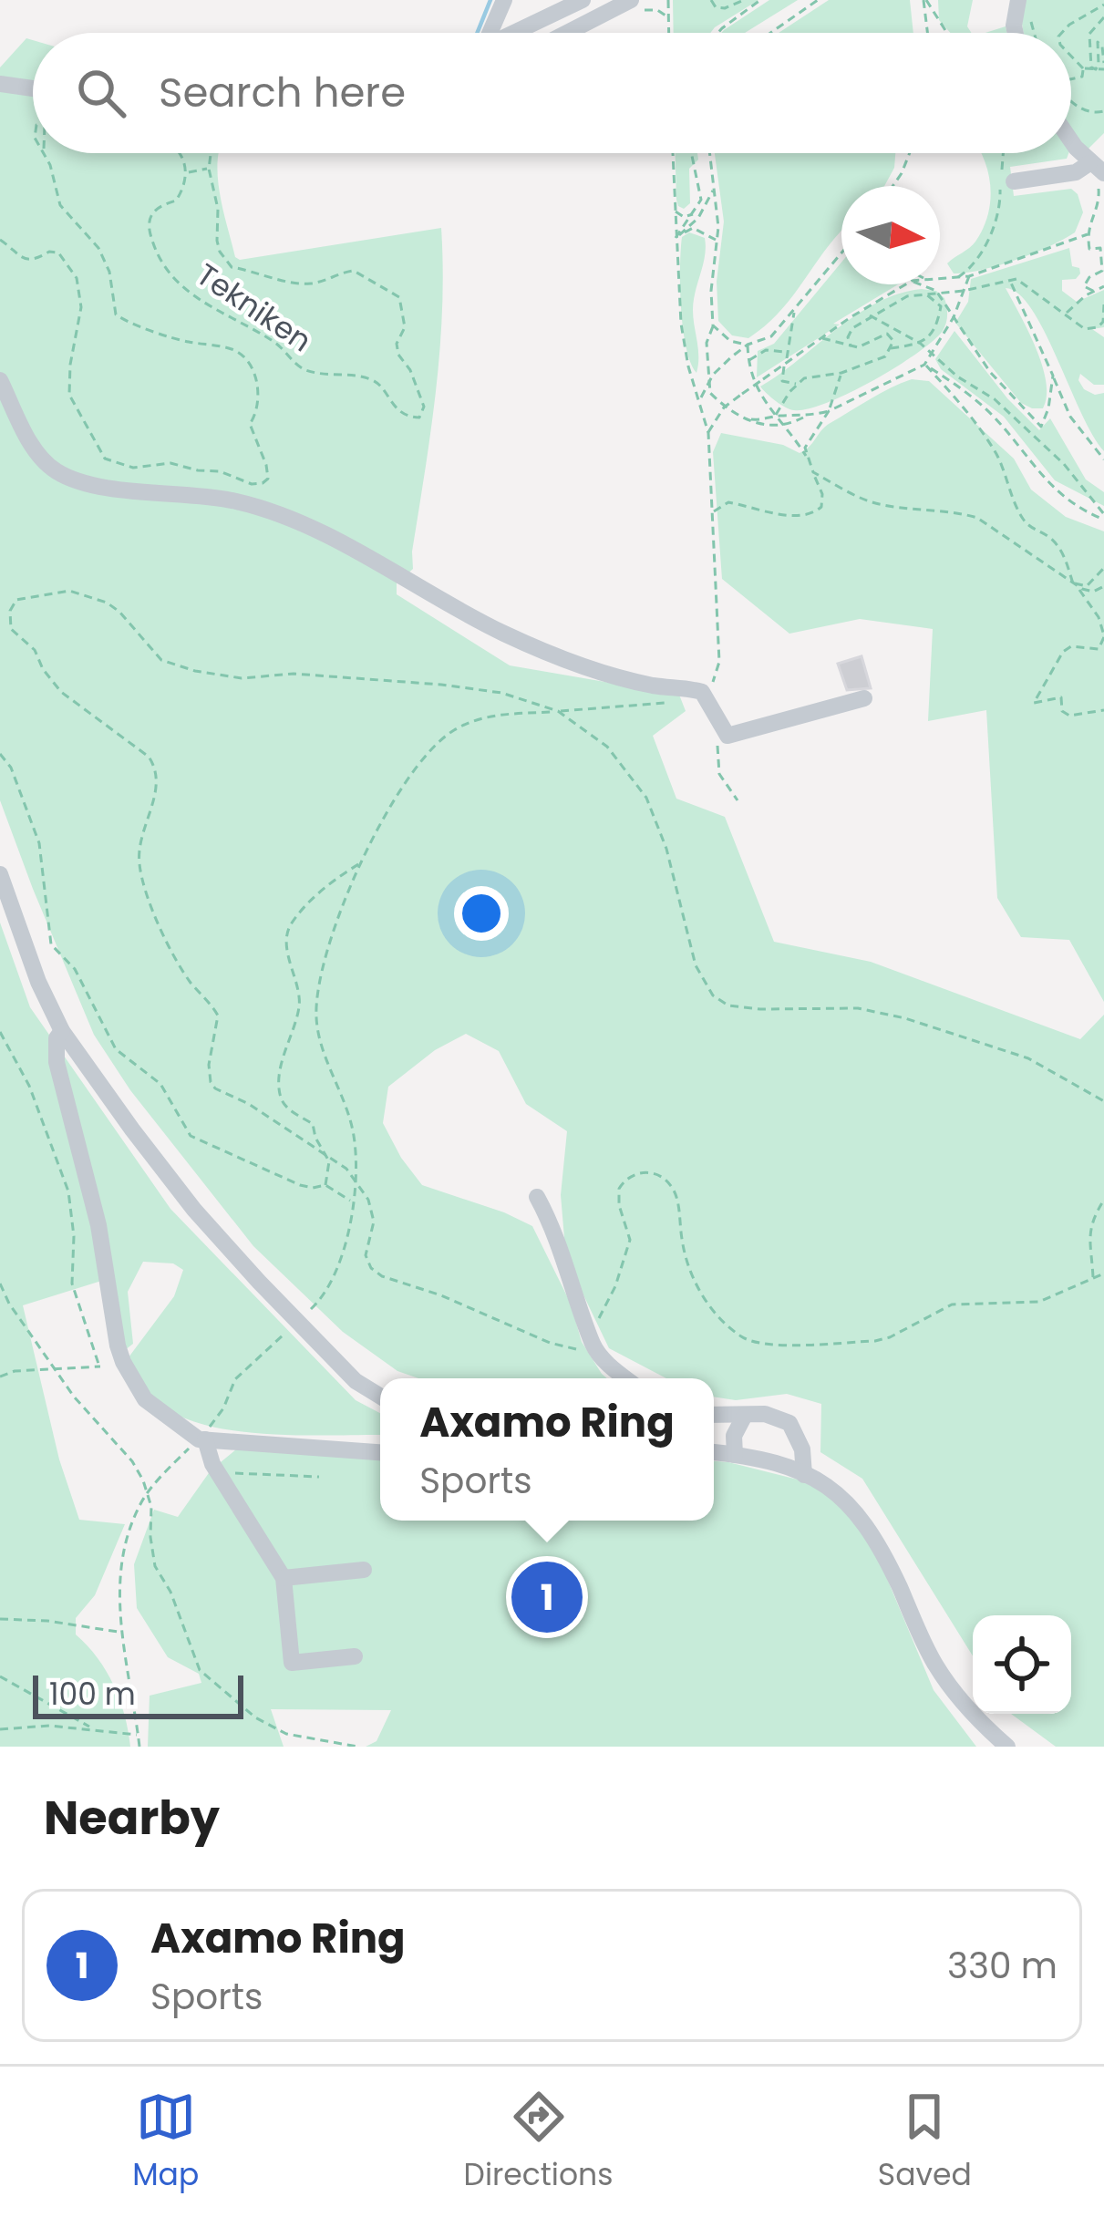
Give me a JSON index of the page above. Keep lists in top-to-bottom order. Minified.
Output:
{"streets":{"path":["Tekniken"]},"scale_bar":"100 m","north":"right","page":{"search":"Search here","popup":["Axamo Ring","Sports"],"pins":"1","scale":"100 m","heading":"Nearby","list":[{"mark":"1","name":"Axamo Ring","note":"Sports","value":"330 m"}],"nav":["Map","Directions","Saved"]}}
